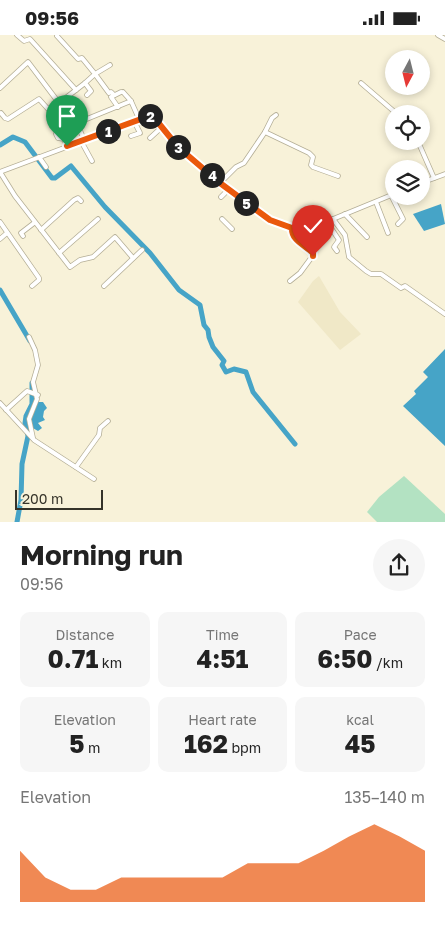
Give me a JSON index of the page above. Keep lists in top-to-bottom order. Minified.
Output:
{"scale_bar":"200 m","north":"bottom","page":{"status":"09:56","pins":["2","1","3","4","5"],"scale":"200 m","heading":["Morning run","09:56"],"stats":[["Distance","0.71 km"],["Time","4:51"],["Pace","6:50 /km"],["Elevation","5 m"],["Heart rate","162 bpm"],["kcal","45"]],"chart":["Elevation","135–140 m"]}}
